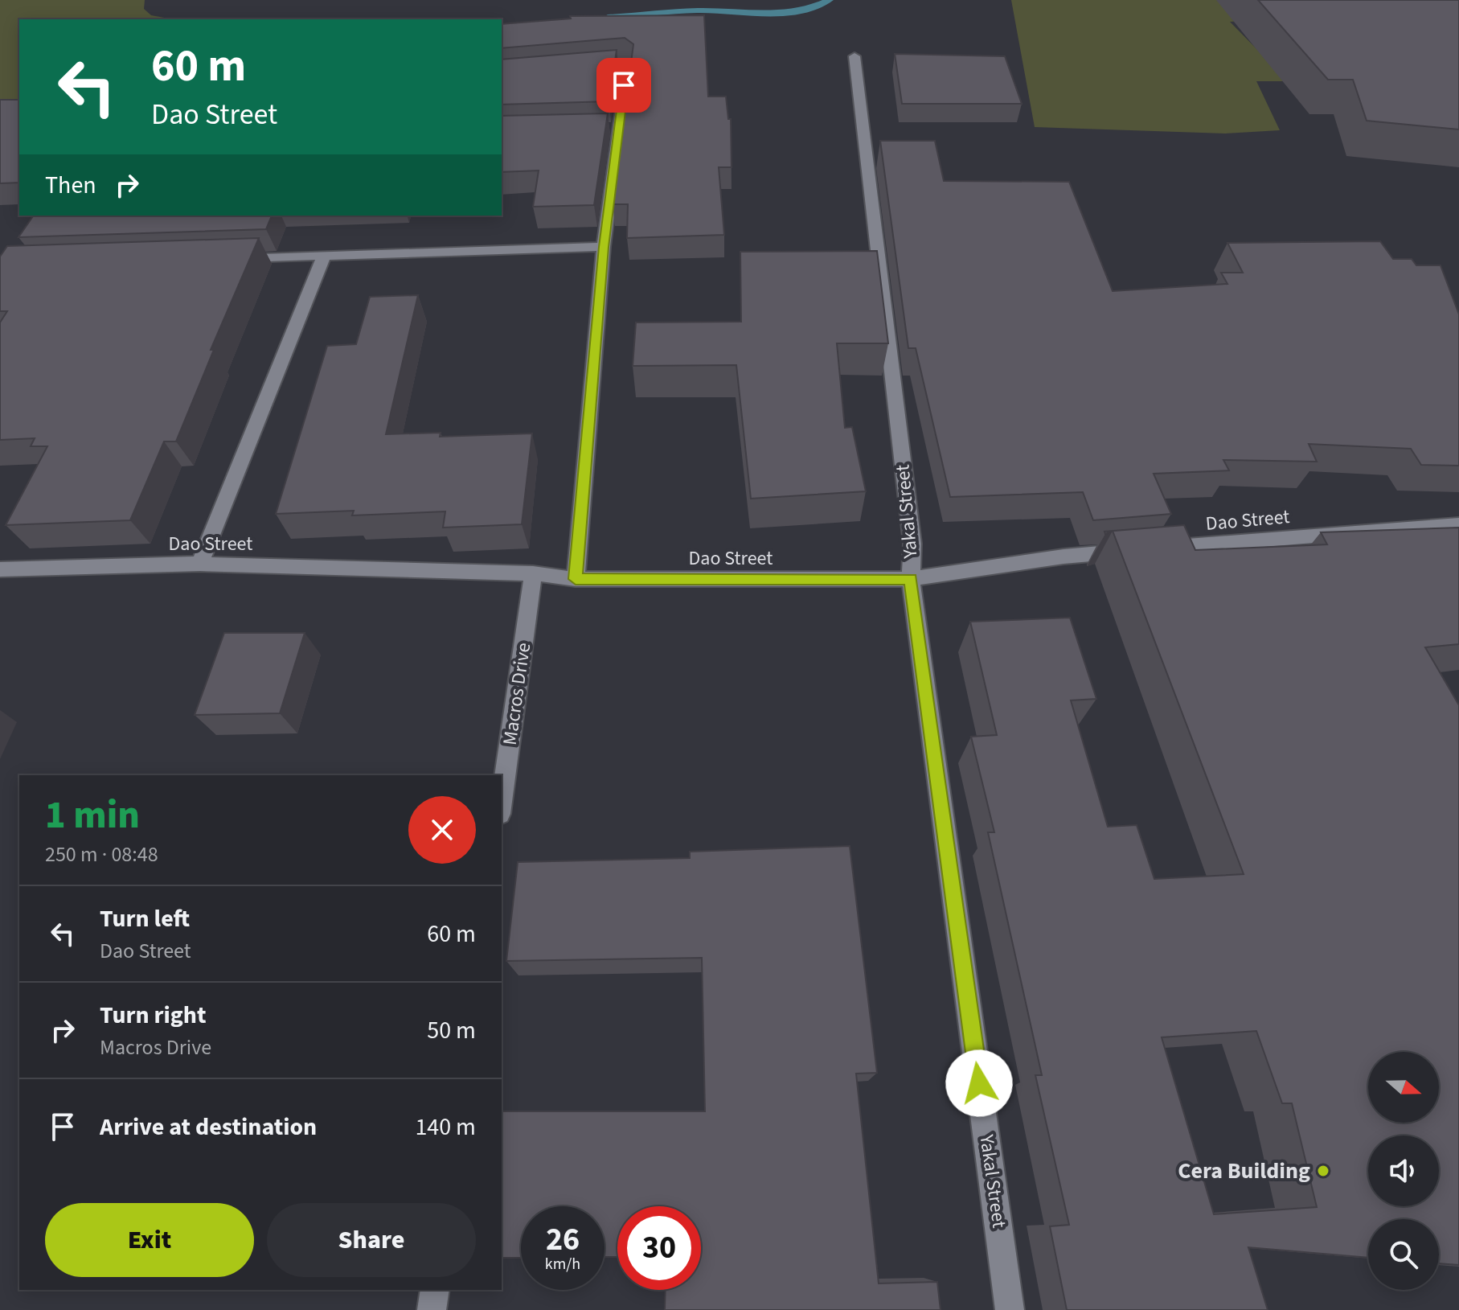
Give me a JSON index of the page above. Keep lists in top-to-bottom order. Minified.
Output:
{"streets":{"street":["Yakal Street","Dao Street","Macros Drive"]},"crossings":[["Yakal Street","Dao Street"],["Dao Street","Macros Drive"]],"places":["Cera Building"],"north":"right","page":{"turn":["60 m","Dao Street"],"then":"Then","heading":["1 min","250 m · 08:48"],"list":[{"name":"Turn left","note":"Dao Street","value":"60 m"},{"name":"Turn right","note":"Macros Drive","value":"50 m"},{"name":"Arrive at destination","value":"140 m"}],"buttons":["Exit","Share"],"speed":"26 km/h","limit":"30"}}
